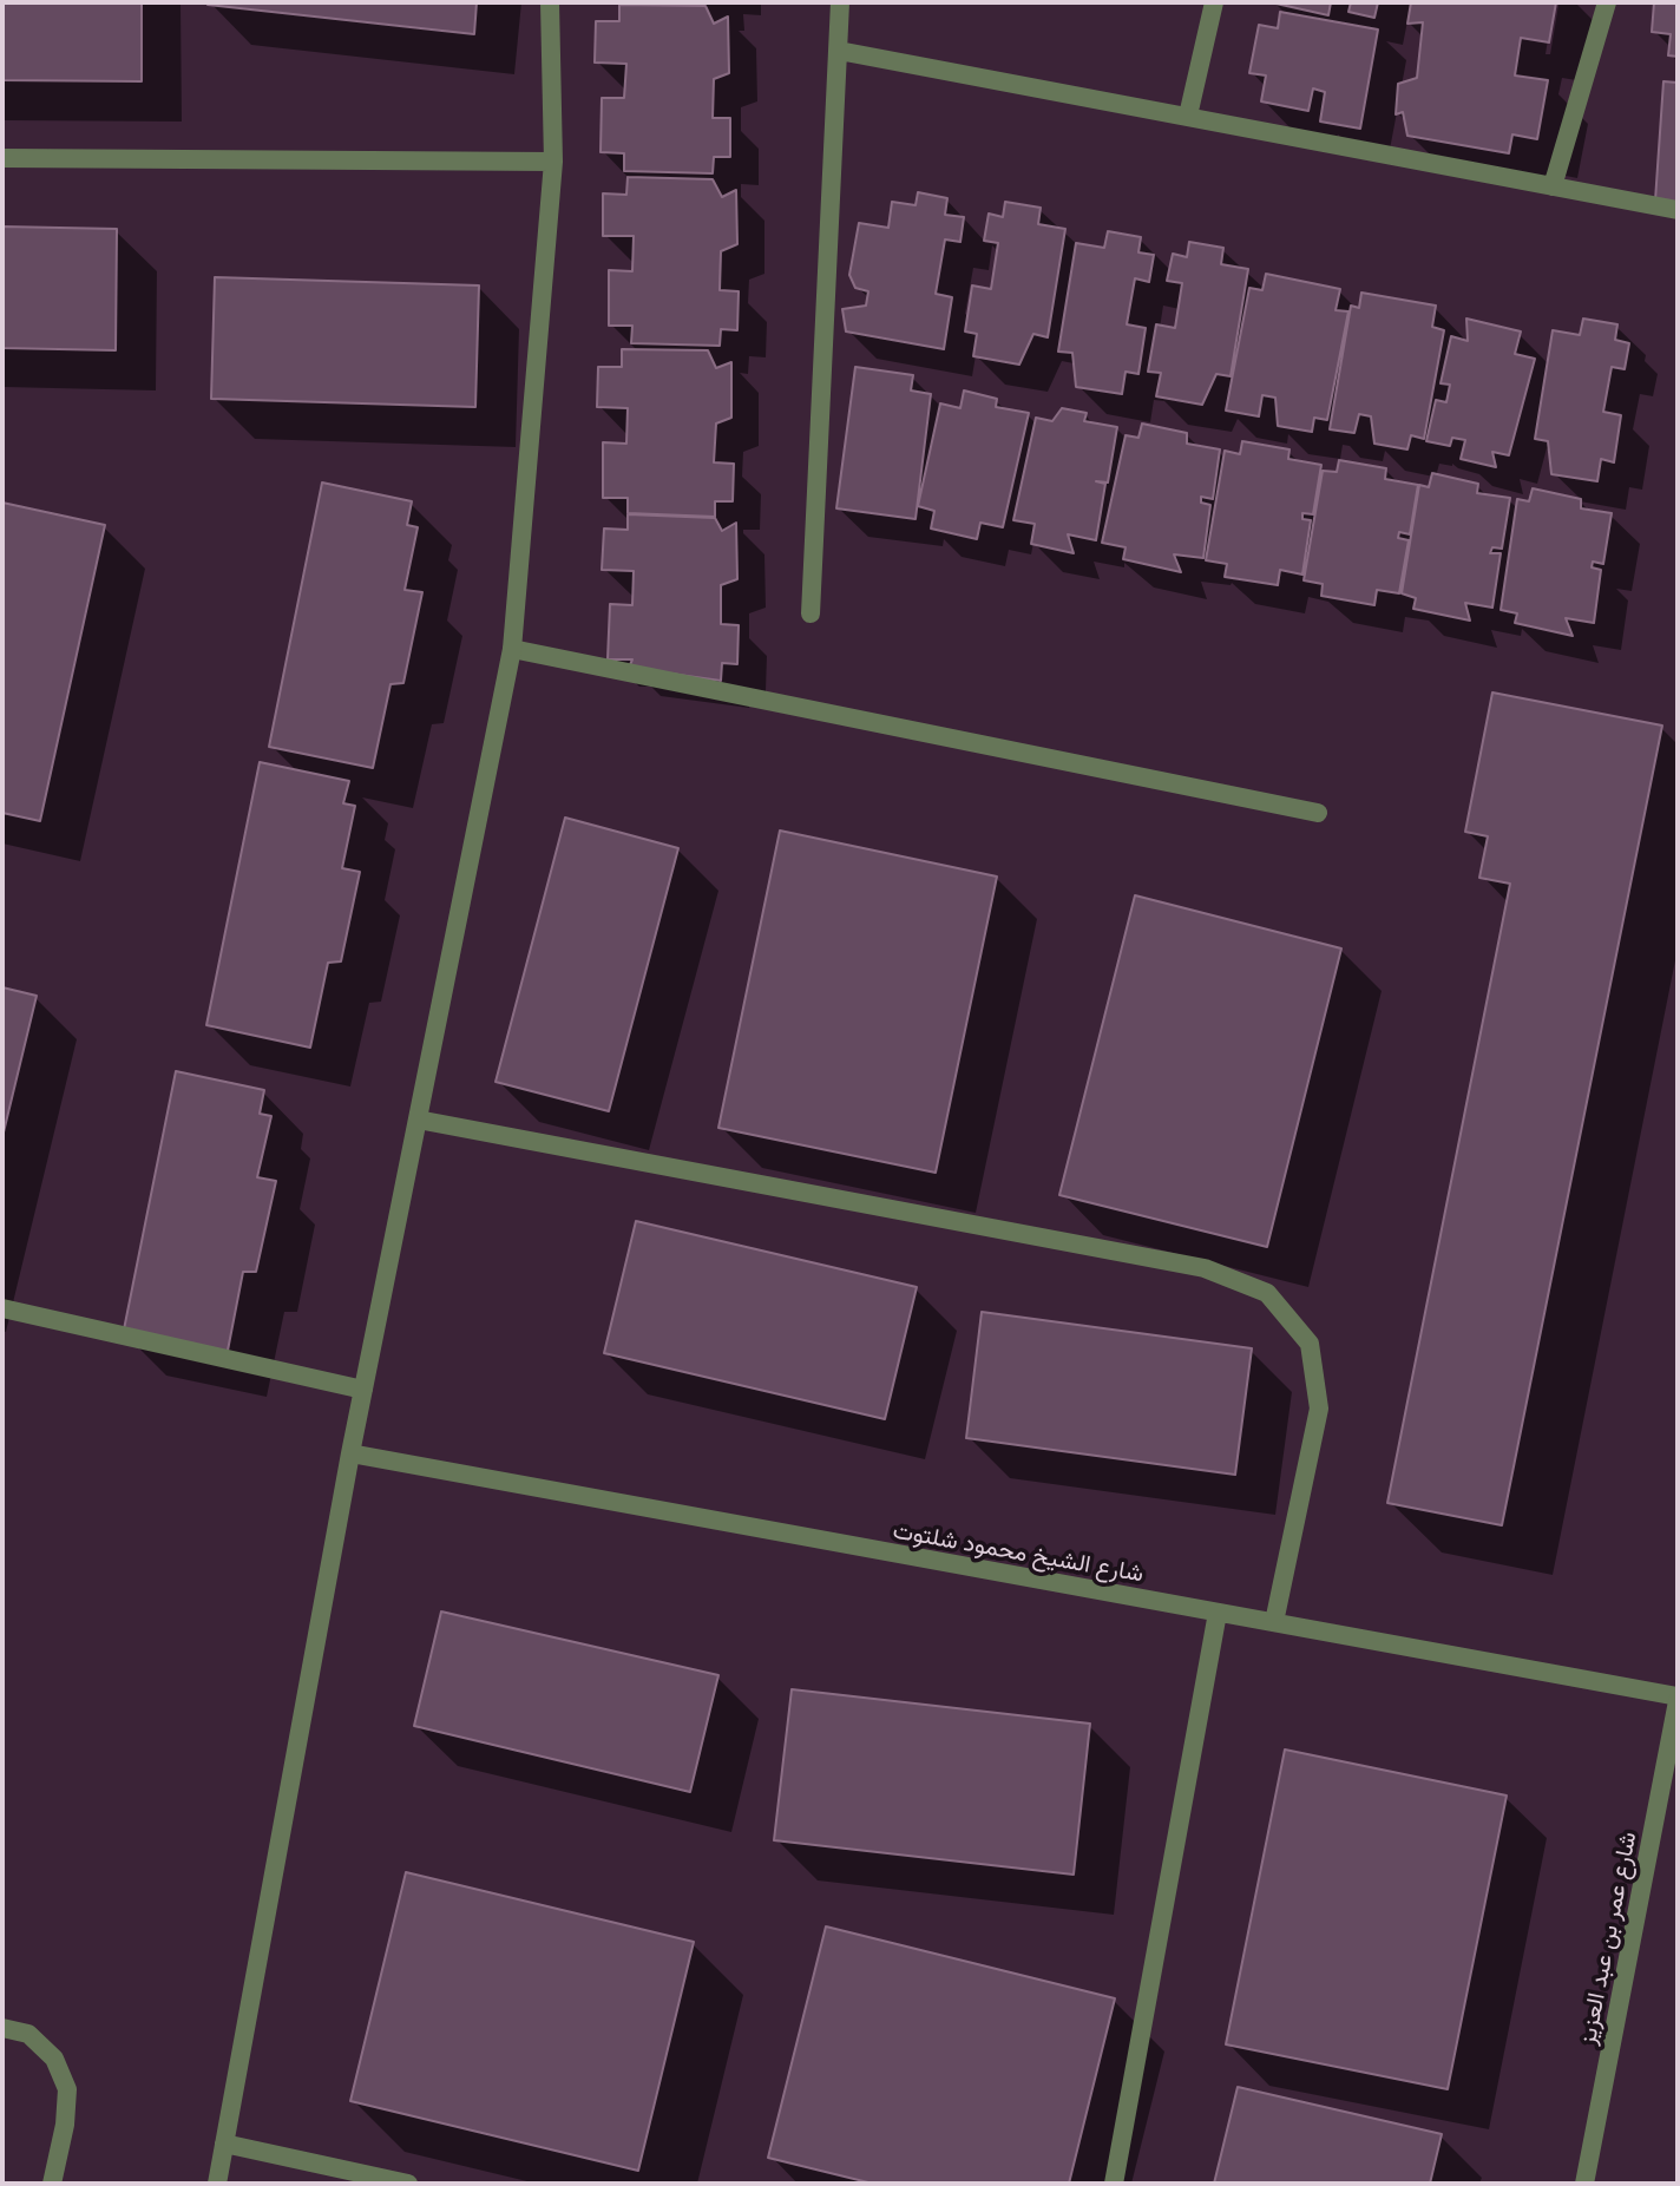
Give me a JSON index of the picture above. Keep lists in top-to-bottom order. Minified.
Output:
{"streets":{"street":["شارع الشيخ محمود شلتوت","شارع عمر بن عبد العزيز"]},"crossings":[["شارع الشيخ محمود شلتوت","شارع عمر بن عبد العزيز"]]}
